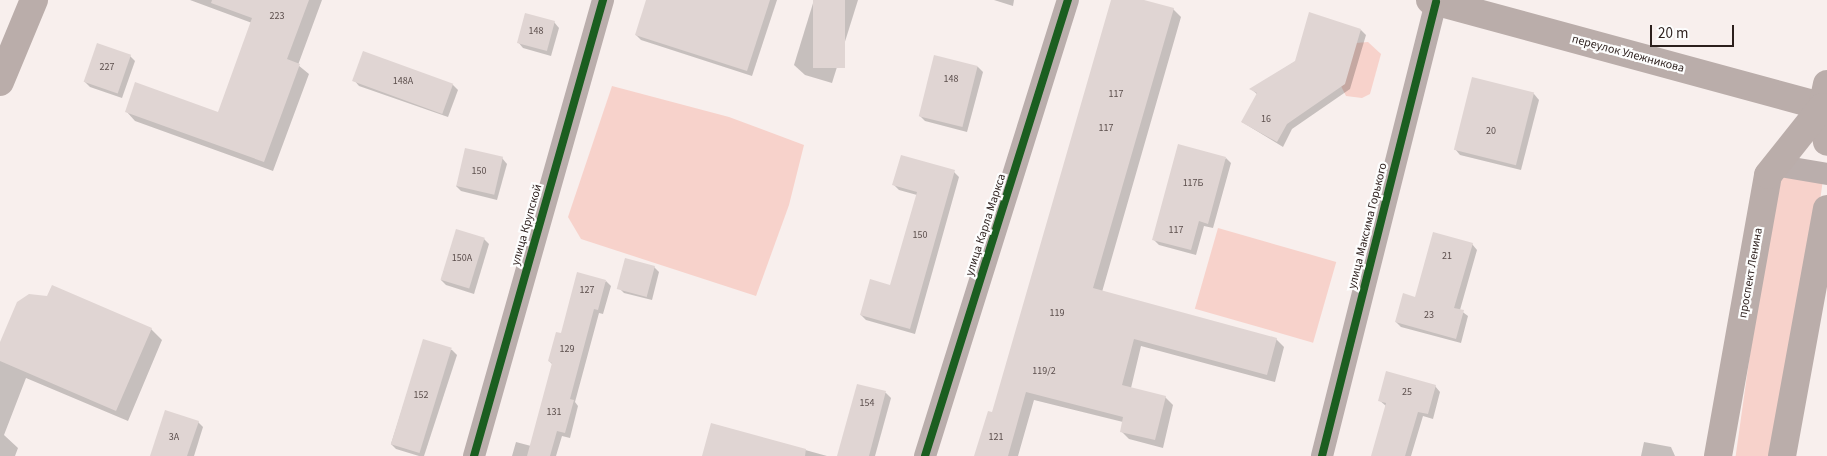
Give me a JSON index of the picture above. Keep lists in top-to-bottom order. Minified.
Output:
{"streets":{"main road":["переулок Улежникова","проспект Ленина"],"street":["улица Крупской","улица Карла Маркса","улица Максима Горького"]},"crossings":[["переулок Улежникова","улица Максима Горького"],["переулок Улежникова","проспект Ленина"]],"house_numbers":["223","148","227","148","148А","117","16","117","20","150","117Б","117","150","21","150А","127","119","23","129","119/2","25","152","154","131","3А","121"],"scale_bar":"20 m"}
